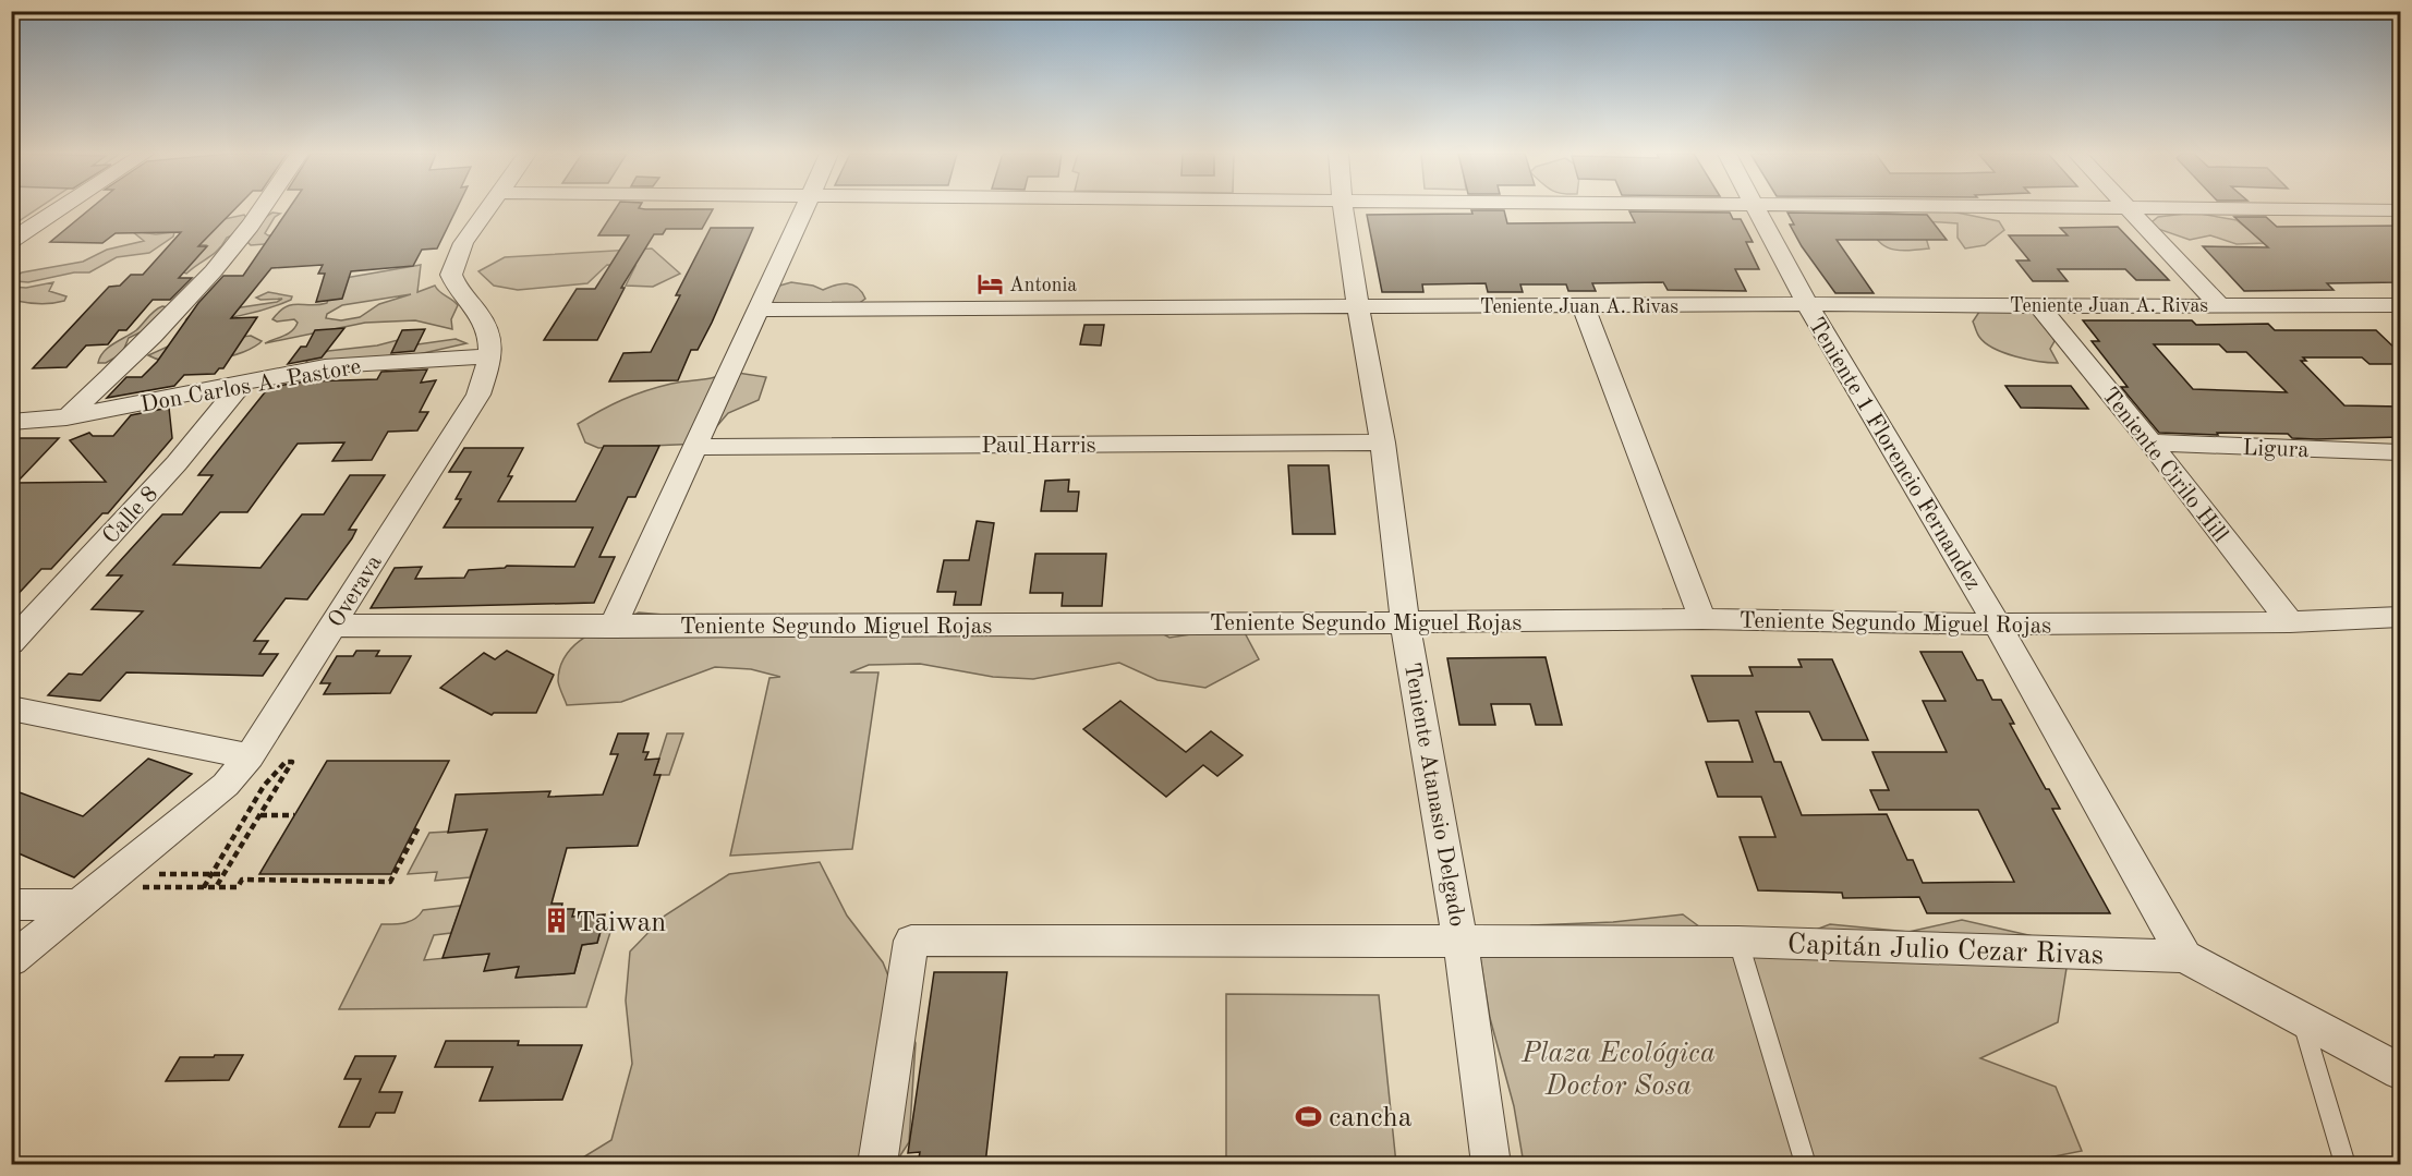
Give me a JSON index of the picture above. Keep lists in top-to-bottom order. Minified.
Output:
{"streets":{"street":["Teniente Juan A. Rivas","Don Carlos A. Pastore","Paul Harris","Ligura","Teniente 1 Florencio Fernandez","Teniente Cirilo Hill","Calle 8","Overava","Teniente Segundo Miguel Rojas","Teniente Atanasio Delgado","Capitán Julio Cezar Rivas"]},"crossings":[["Teniente Juan A. Rivas","Teniente 1 Florencio Fernandez"],["Teniente Juan A. Rivas","Teniente Cirilo Hill"],["Teniente Juan A. Rivas","Teniente Atanasio Delgado"],["Don Carlos A. Pastore","Calle 8"],["Don Carlos A. Pastore","Overava"],["Paul Harris","Teniente Atanasio Delgado"],["Ligura","Teniente Cirilo Hill"],["Teniente 1 Florencio Fernandez","Teniente Segundo Miguel Rojas"],["Teniente 1 Florencio Fernandez","Capitán Julio Cezar Rivas"],["Teniente Cirilo Hill","Teniente Segundo Miguel Rojas"],["Overava","Teniente Segundo Miguel Rojas"],["Teniente Segundo Miguel Rojas","Teniente Atanasio Delgado"],["Teniente Atanasio Delgado","Capitán Julio Cezar Rivas"]],"parks":["Plaza Ecológica Doctor Sosa"],"places":{"hotel":["Antonia"],"building":["Taiwan"],"sports":["cancha"]}}
